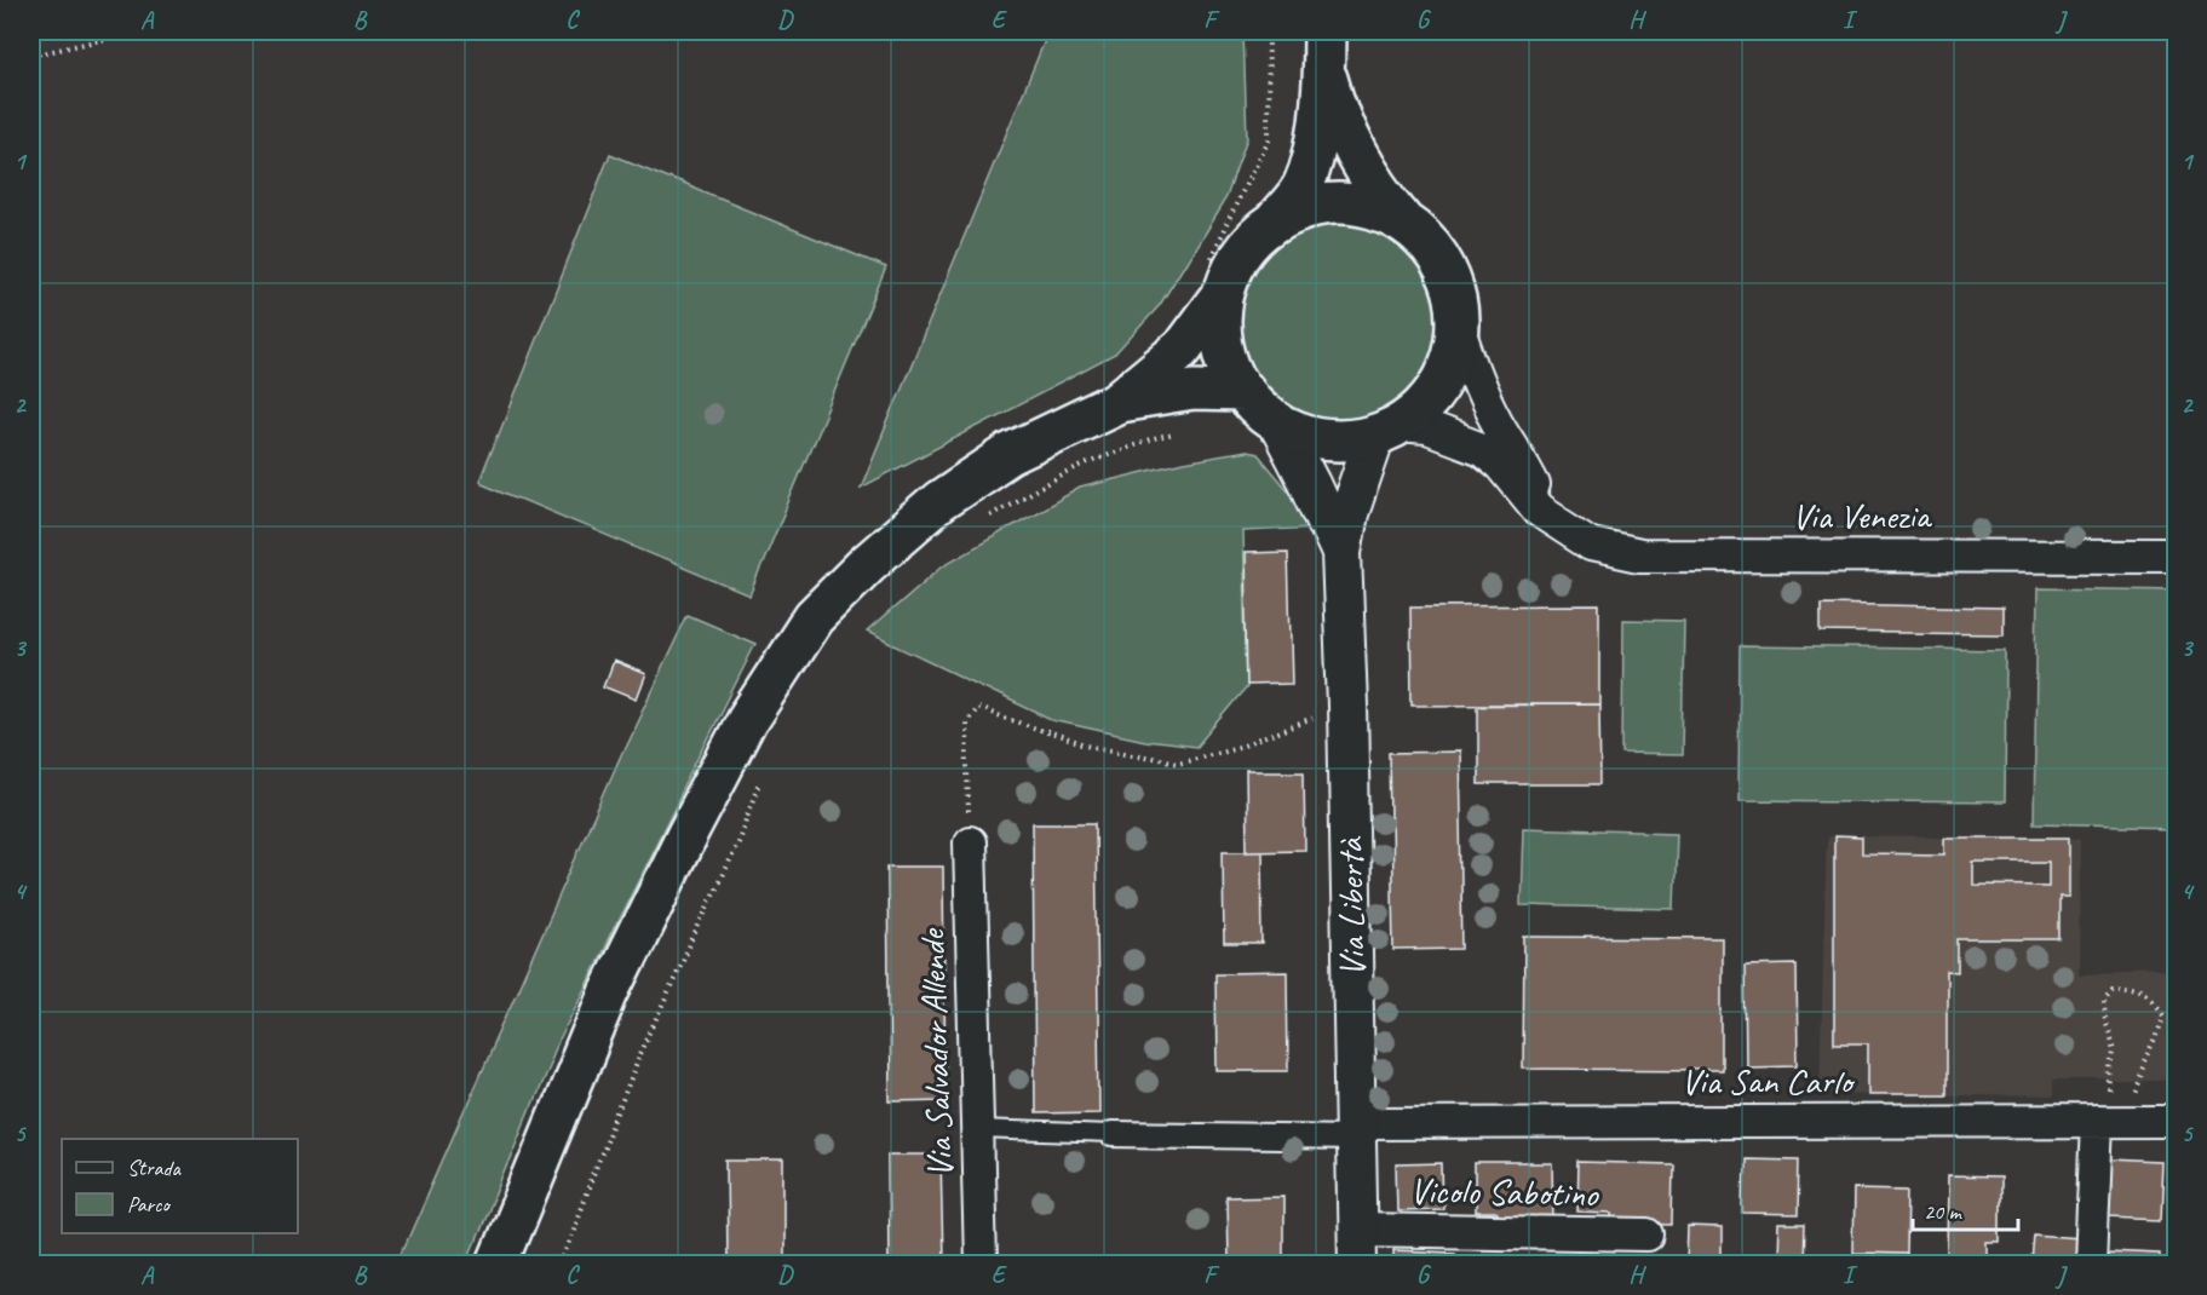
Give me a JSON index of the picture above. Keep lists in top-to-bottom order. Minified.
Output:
{"streets":{"street":["Via Venezia","Via Libertà","Via Salvador Allende","Via San Carlo","Vicolo Sabotino"]},"crossings":[["Via Venezia","Via Libertà"],["Via Libertà","Via San Carlo"],["Via Libertà","Vicolo Sabotino"]],"legend":["Strada","Parco"],"scale_bar":"20 m","grid":{"columns":["A","B","C","D","E","F","G","H","I","J"],"rows":["1","2","3","4","5"]}}
